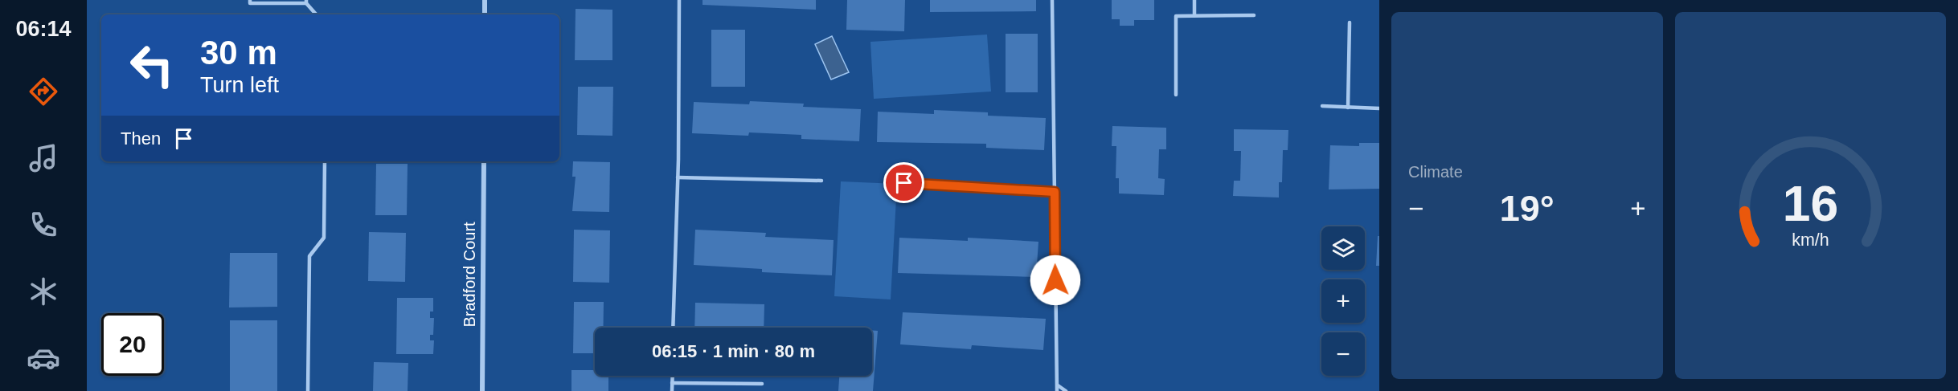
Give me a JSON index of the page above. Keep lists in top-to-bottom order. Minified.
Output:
{"streets":{"street":["Bradford Court"]},"page":{"tabs":"06:14","tile":"Climate","turn":["30 m","Turn left"],"then":"Then","heat":["−","19°","+"],"map_buttons":["+","−"],"limit":"20","trip":"06:15 · 1 min · 80 m","gauge":["16","km/h"]}}
